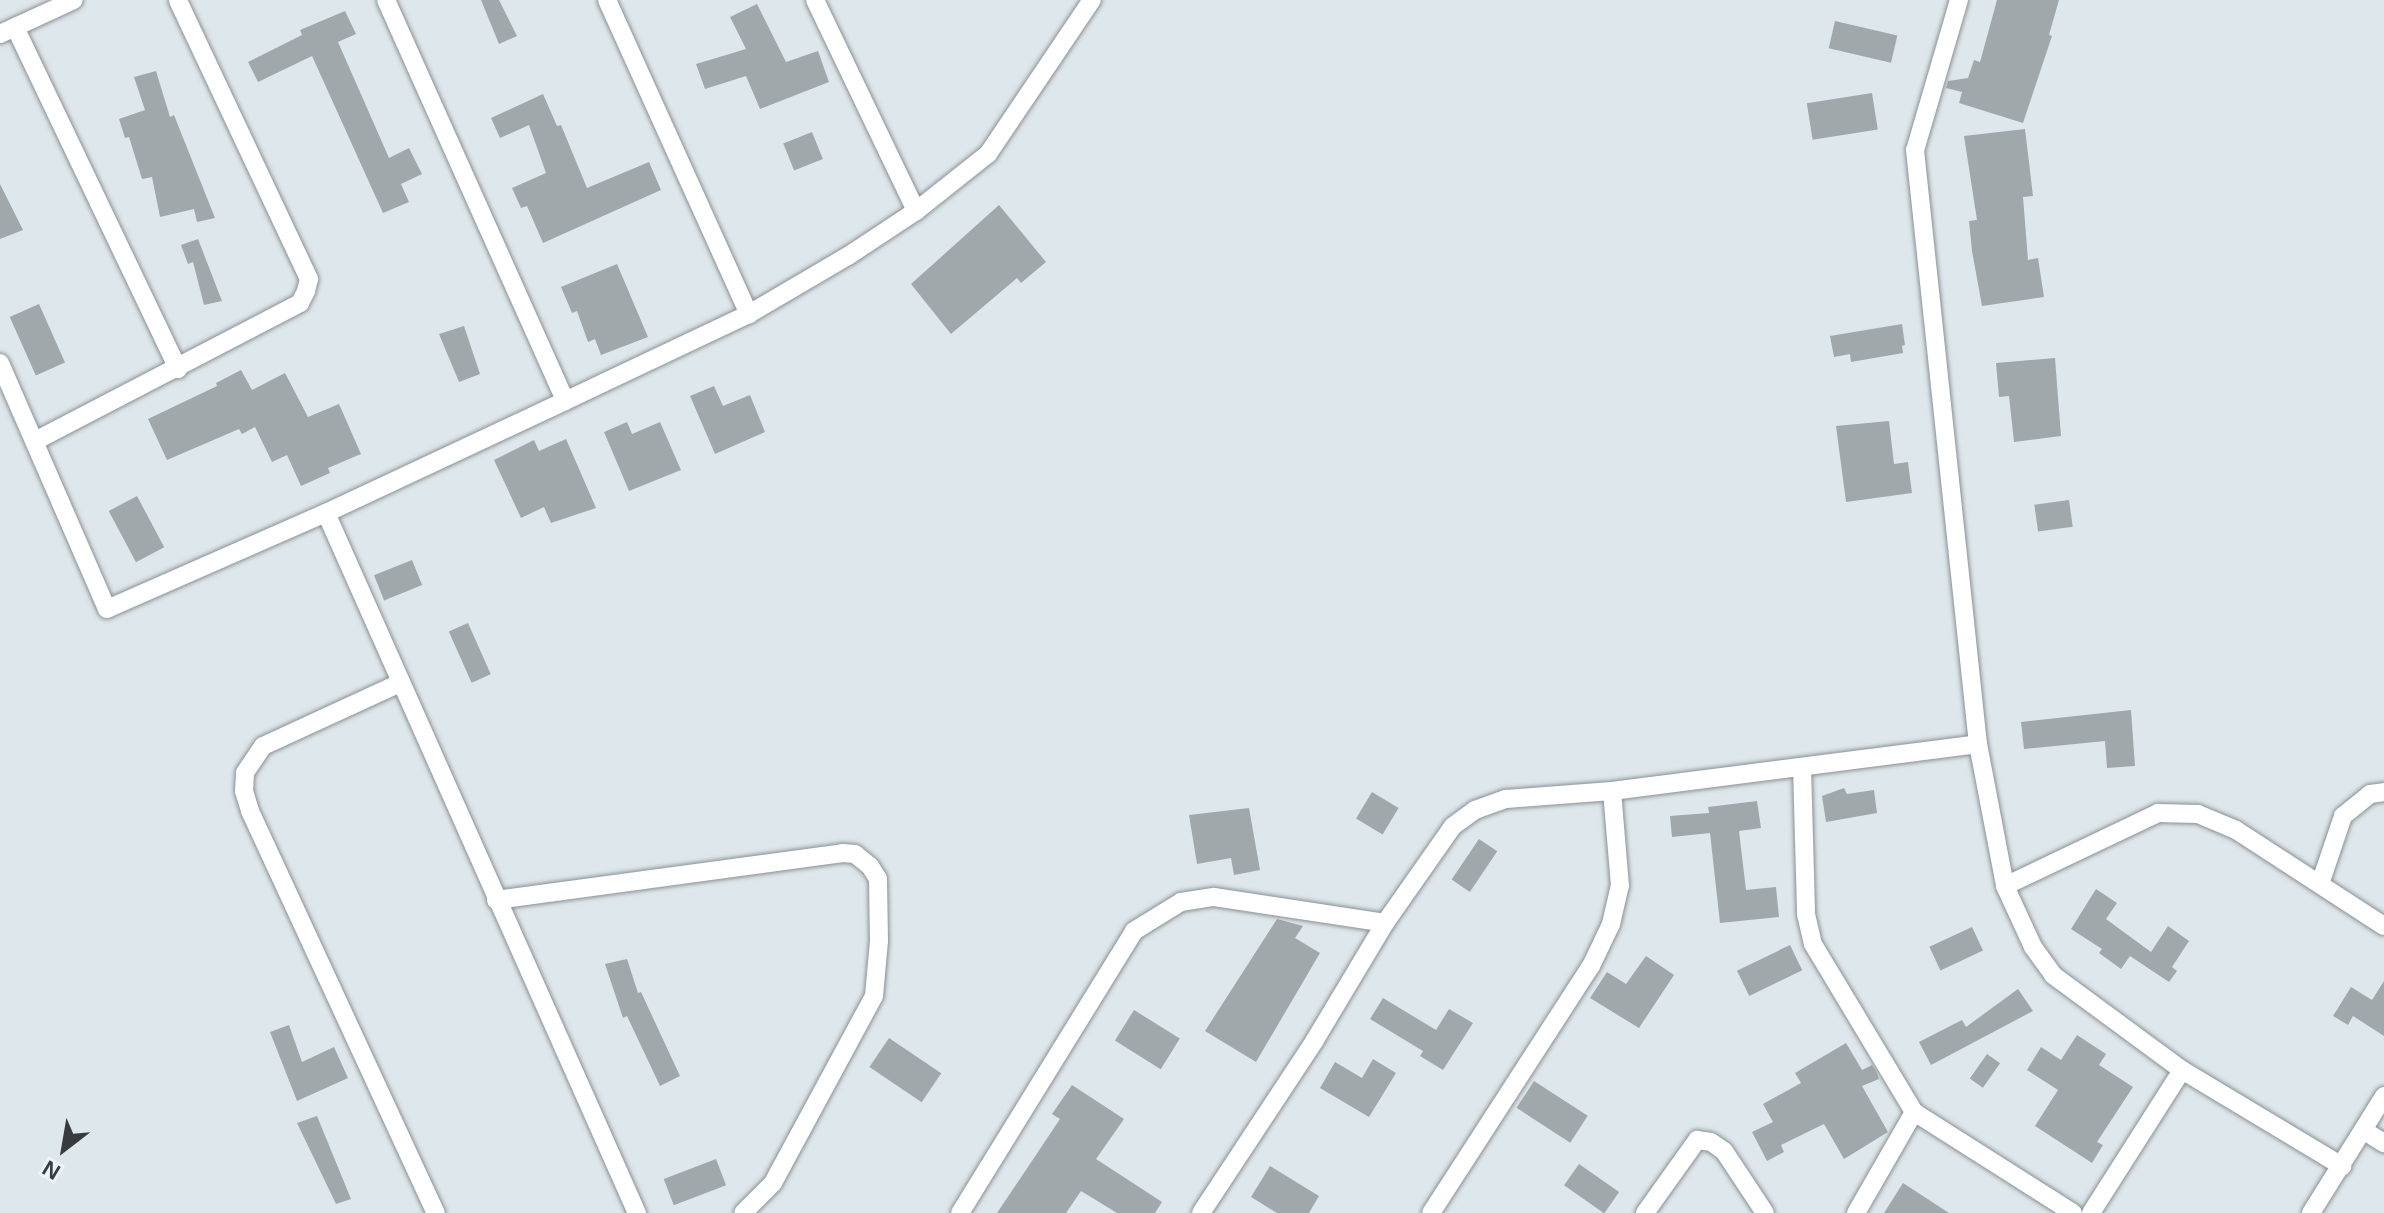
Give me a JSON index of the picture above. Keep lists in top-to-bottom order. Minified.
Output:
{"north":"bottom left"}
